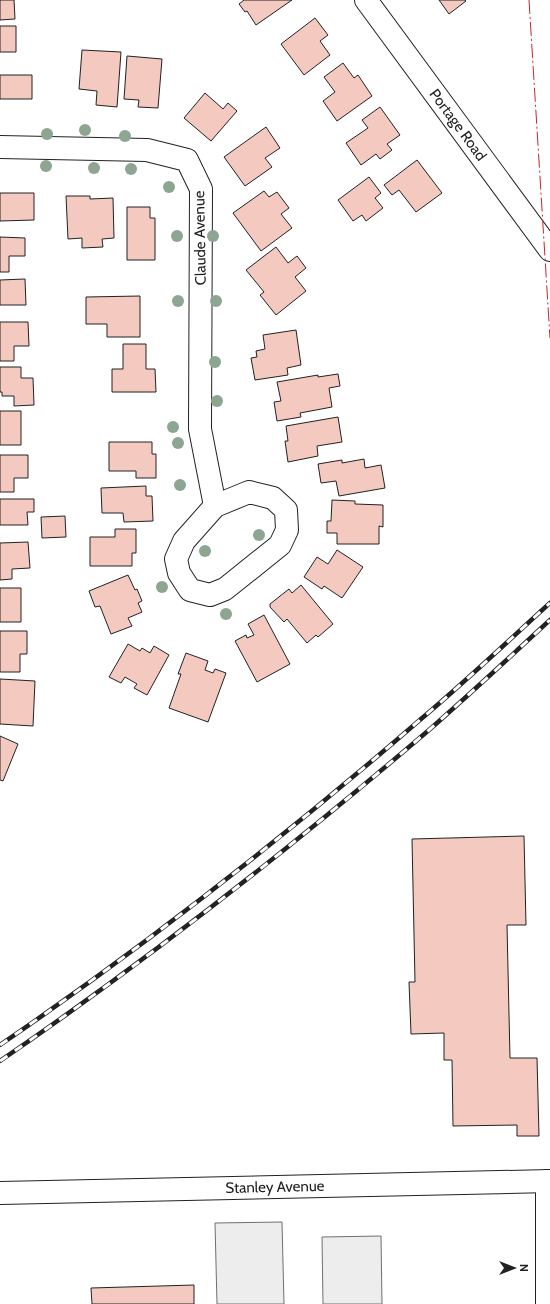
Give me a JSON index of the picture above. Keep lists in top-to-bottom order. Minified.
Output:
{"streets":{"street":["Portage Road","Claude Avenue","Stanley Avenue"]},"north":"right"}
